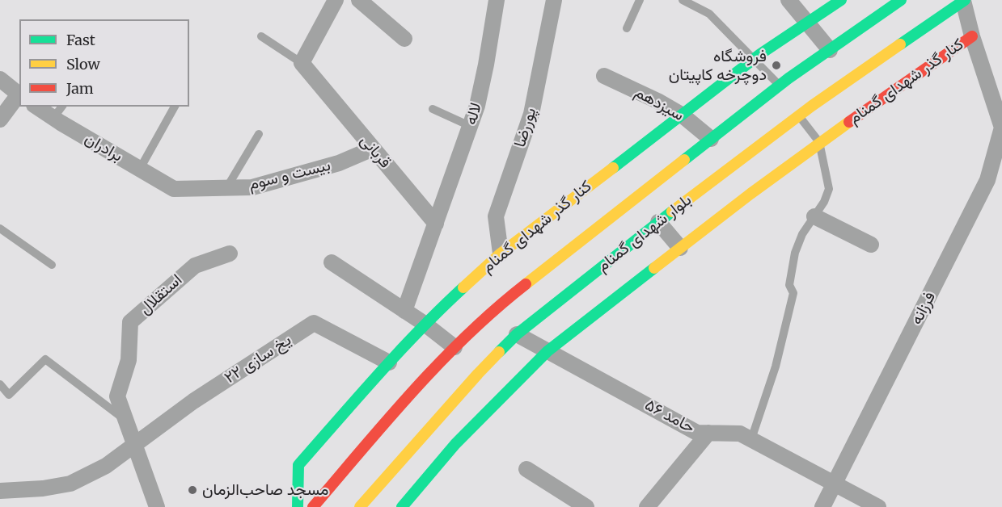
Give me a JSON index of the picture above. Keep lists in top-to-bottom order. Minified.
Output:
{"streets":{"main road":["کنار گذر شهدای گمنام","بلوار شهدای گمنام"],"street":["سیزدهم","لاله","پوررضا","برادران","قربانی","بیست و سوم","استقلال","فرزانه","یخ سازی ۲۲","حامد ۵۶"]},"crossings":[["کنار گذر شهدای گمنام","سیزدهم"],["کنار گذر شهدای گمنام","پوررضا"],["کنار گذر شهدای گمنام","فرزانه"],["کنار گذر شهدای گمنام","یخ سازی ۲۲"],["کنار گذر شهدای گمنام","حامد ۵۶"],["لاله","قربانی"],["برادران","بیست و سوم"],["قربانی","بیست و سوم"],["بلوار شهدای گمنام","فرزانه"],["بلوار شهدای گمنام","حامد ۵۶"],["استقلال","یخ سازی ۲۲"],["فرزانه","حامد ۵۶"]],"places":["فروشگاه دوچرخه کاپیتان","مسجد صاحب‌الزمان"],"legend":["Fast","Slow","Jam"]}
